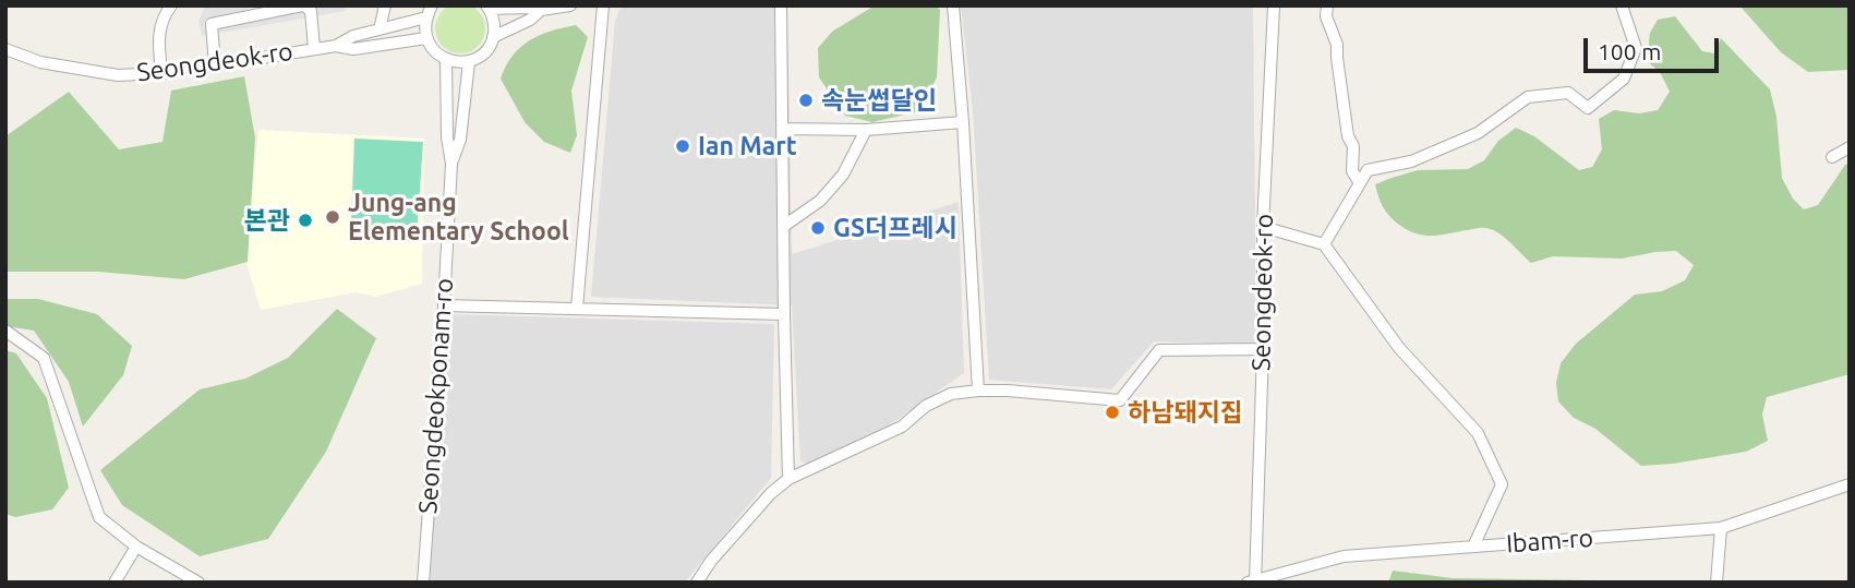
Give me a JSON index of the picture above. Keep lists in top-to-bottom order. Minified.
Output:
{"streets":{"street":["Seongdeok-ro","Seongdeokponam-ro","Ibam-ro"]},"crossings":[["Seongdeok-ro","Ibam-ro"]],"places":["속눈썹달인","Ian Mart","Jung-ang Elementary School","본관","GS더프레시","하남돼지집"],"scale_bar":"100 m"}
